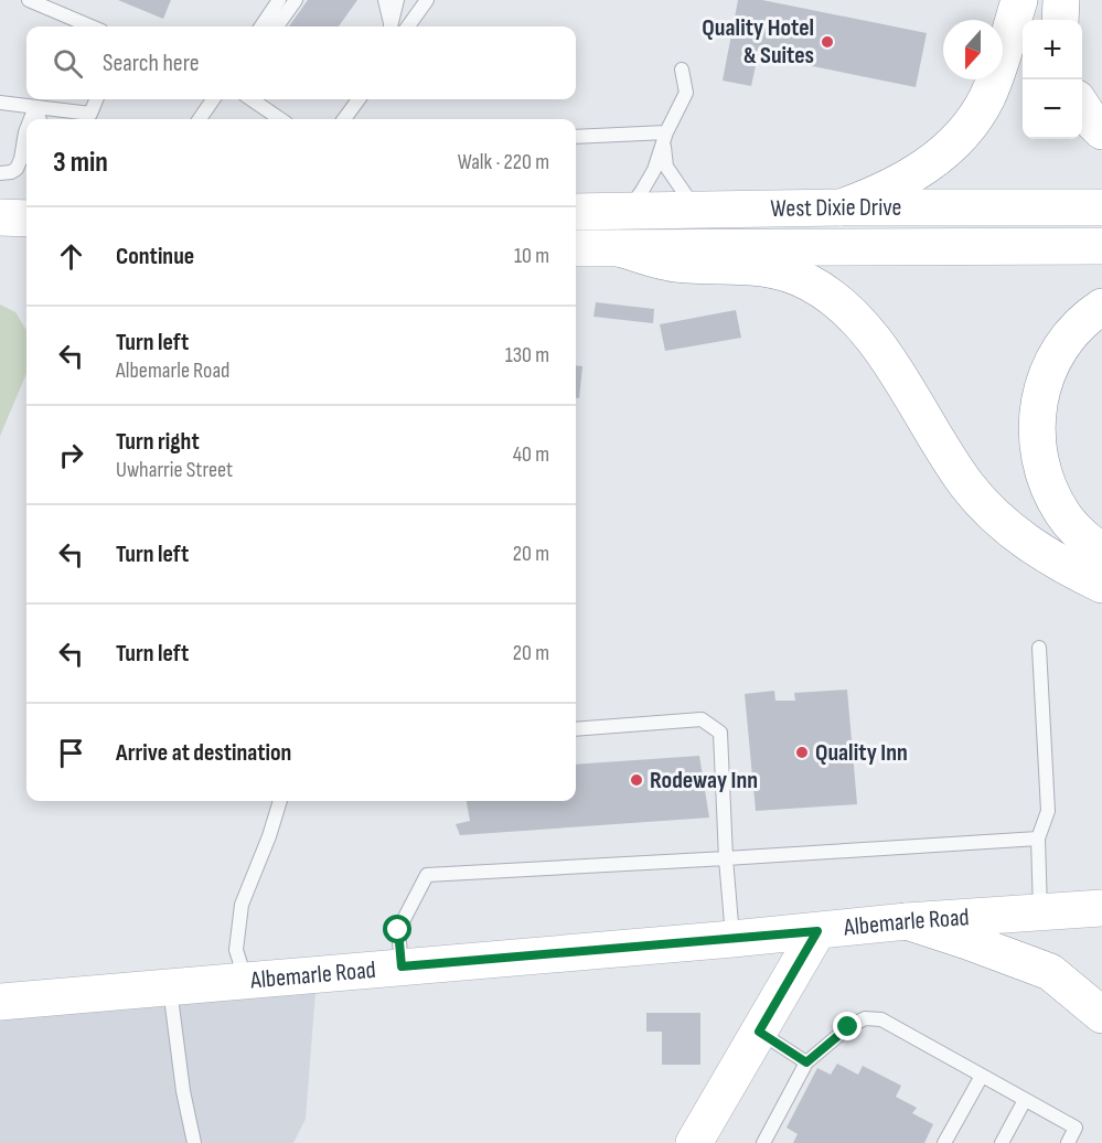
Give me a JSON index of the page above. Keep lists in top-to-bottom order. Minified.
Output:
{"streets":{"main road":["West Dixie Drive","Albemarle Road"]},"places":["Quality Hotel & Suites","Quality Inn","Rodeway Inn"],"north":"bottom","page":{"map_buttons":["+","−"],"search":"Search here","heading":["3 min","Walk · 220 m"],"list":[["Continue","10 m"],["Turn left","Albemarle Road","130 m"],["Turn right","Uwharrie Street","40 m"],["Turn left","20 m"],["Turn left","20 m"],"Arrive at destination"]}}
